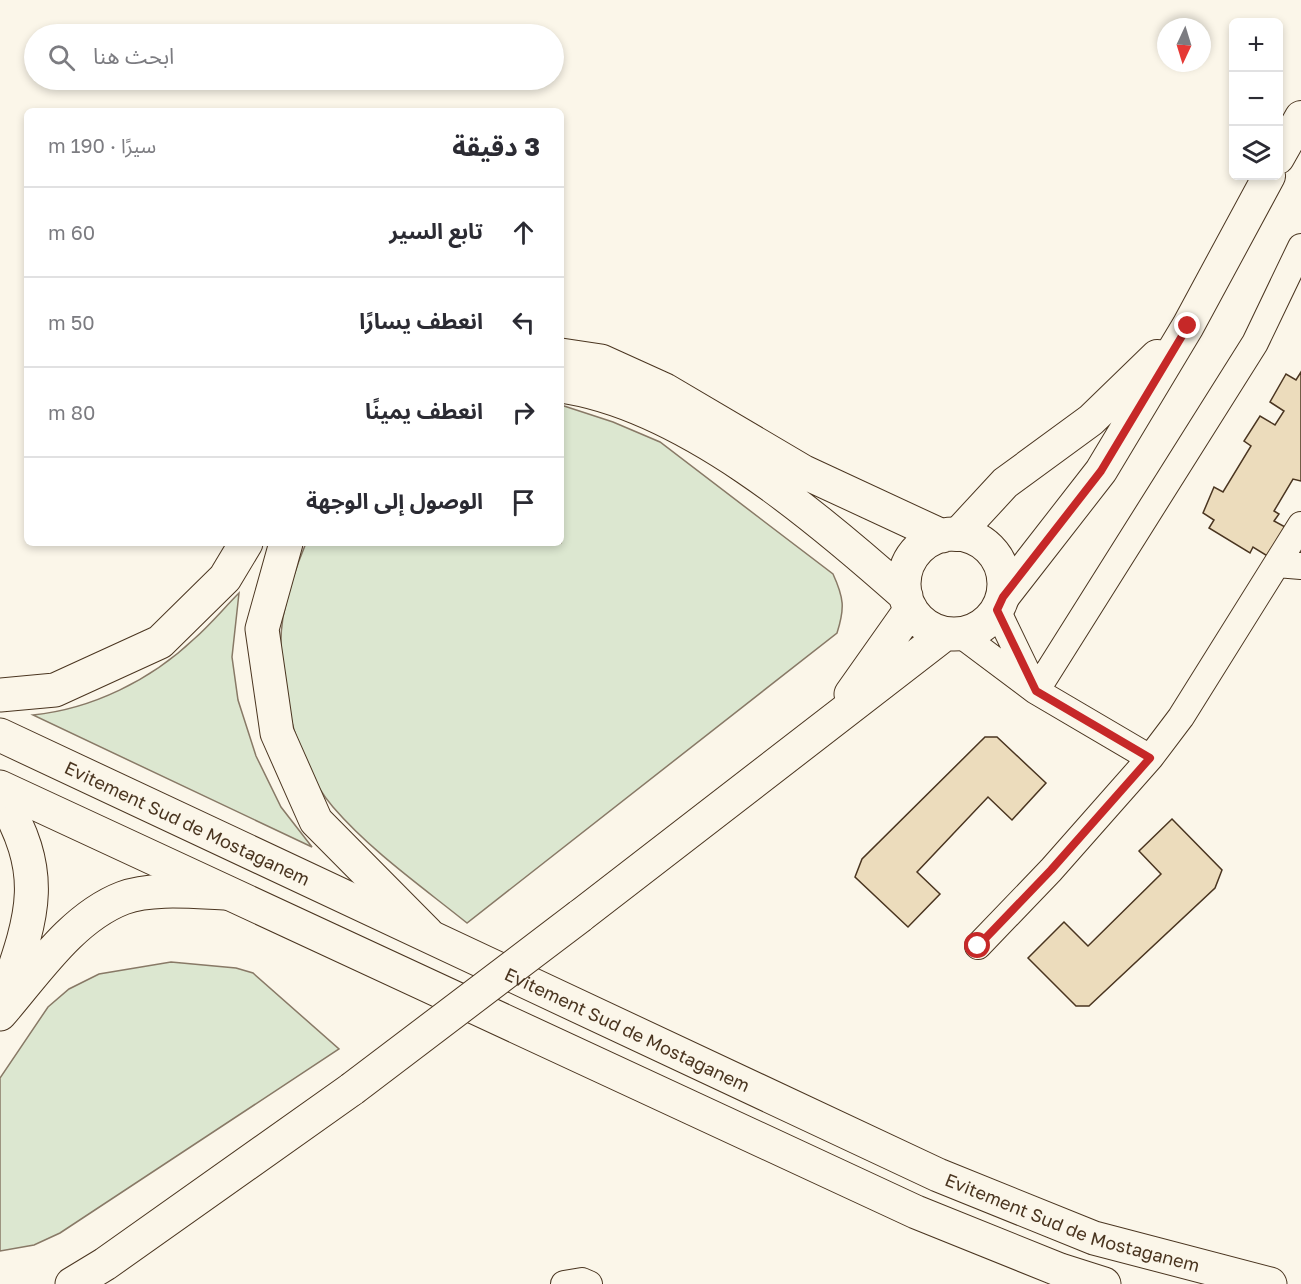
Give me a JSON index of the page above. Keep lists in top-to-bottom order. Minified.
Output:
{"streets":{"main road":["Evitement Sud de Mostaganem"]},"north":"bottom","page":{"map_buttons":["+","−"],"search":"ابحث هنا","heading":["3 دقيقة","سيرًا · 190 m"],"list":[["تابع السير","60 m"],["انعطف يسارًا","50 m"],["انعطف يمينًا","80 m"],"الوصول إلى الوجهة"]}}
